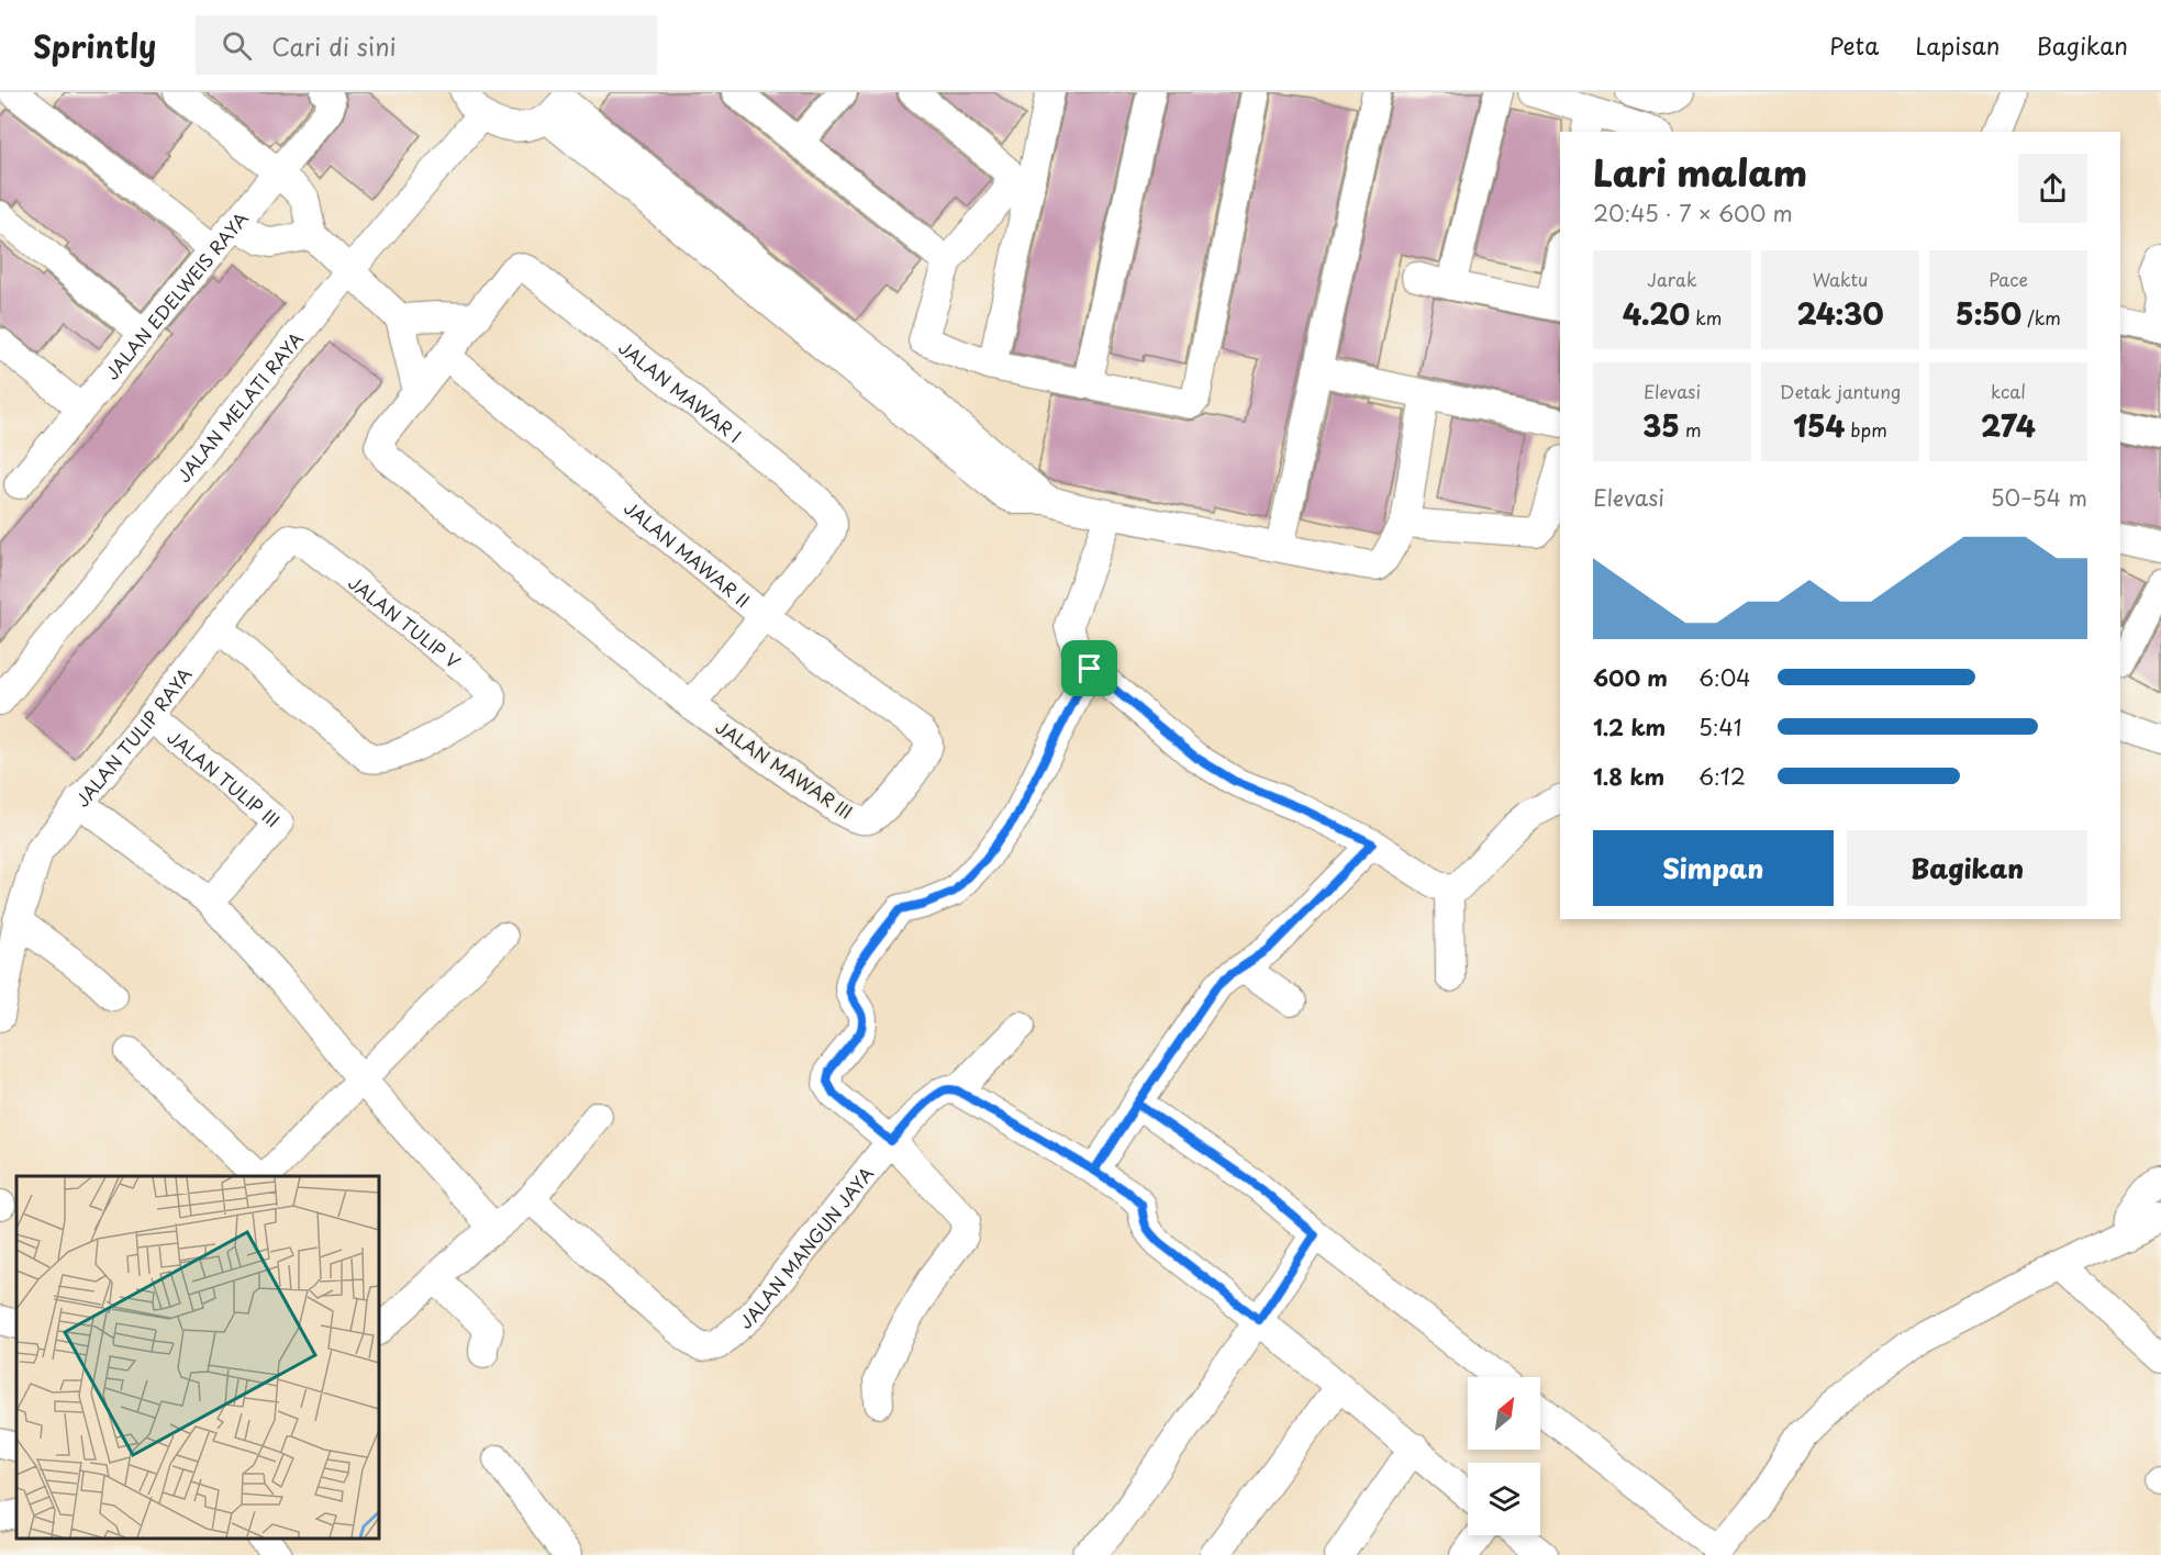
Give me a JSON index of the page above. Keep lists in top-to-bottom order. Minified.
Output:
{"streets":{"street":["JALAN EDELWEIS RAYA","JALAN MAWAR I","JALAN MELATI RAYA","JALAN MAWAR II","JALAN TULIP V","JALAN TULIP RAYA","JALAN MAWAR III","JALAN TULIP III","JALAN MANGUN JAYA"]},"crossings":[["JALAN MAWAR I","JALAN MAWAR II"],["JALAN MAWAR I","JALAN MAWAR III"],["JALAN MAWAR II","JALAN MAWAR III"],["JALAN TULIP V","JALAN TULIP RAYA"],["JALAN TULIP RAYA","JALAN TULIP III"]],"north":"top right","page":{"header":"Sprintly","search":"Cari di sini","nav":["Peta","Lapisan","Bagikan"],"heading":["Lari malam","20:45 · 7 × 600 m"],"stats":[["Jarak","4.20 km"],["Waktu","24:30"],["Pace","5:50 /km"],["Elevasi","35 m"],["Detak jantung","154 bpm"],["kcal","274"]],"chart":["Elevasi","50–54 m"],"list":[{"name":"600 m","note":"6:04"},{"name":"1.2 km","note":"5:41"},{"name":"1.8 km","note":"6:12"}],"buttons":["Simpan","Bagikan"]}}
